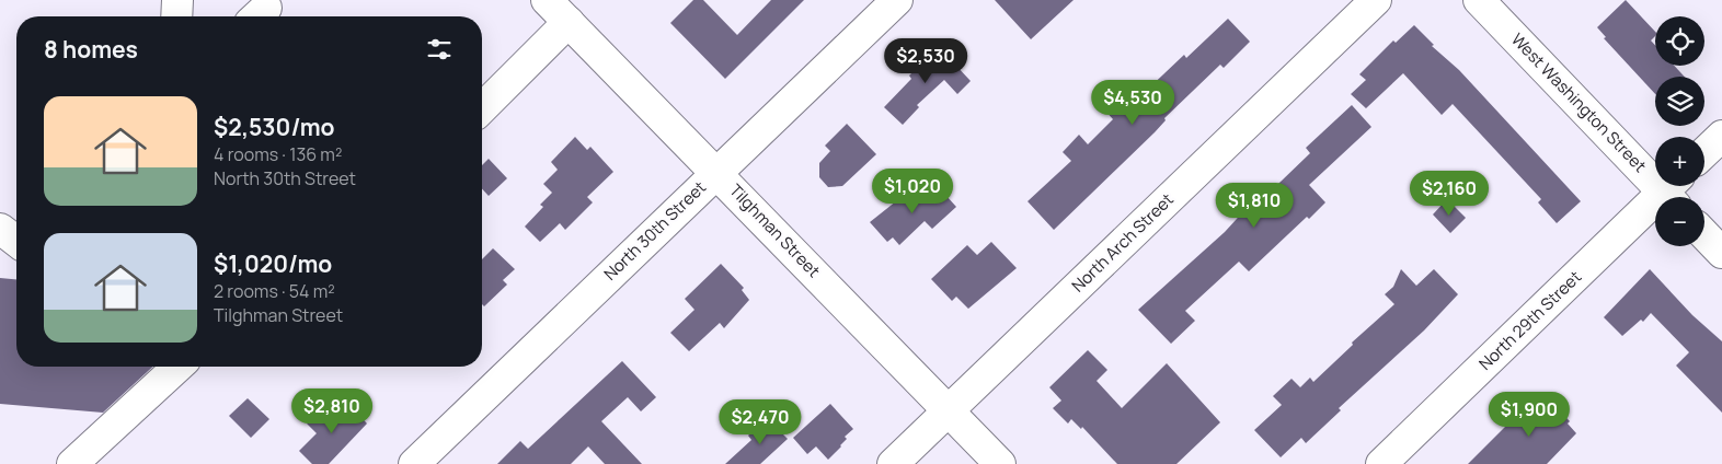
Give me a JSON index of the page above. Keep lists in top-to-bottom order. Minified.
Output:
{"streets":{"street":["West Washington Street","North 30th Street","Tilghman Street","North Arch Street","North 29th Street"]},"crossings":[["West Washington Street","North 29th Street"],["North 30th Street","Tilghman Street"],["Tilghman Street","North Arch Street"]],"page":{"map_buttons":["+","−"],"heading":"8 homes","price":["$2,530","$4,530","$1,020","$2,160","$1,810","$2,810","$1,900","$2,470"],"list":[{"name":"$2,530/mo","note":"4 rooms · 136 m² · North 30th Street"},{"name":"$1,020/mo","note":"2 rooms · 54 m² · Tilghman Street"}]}}
